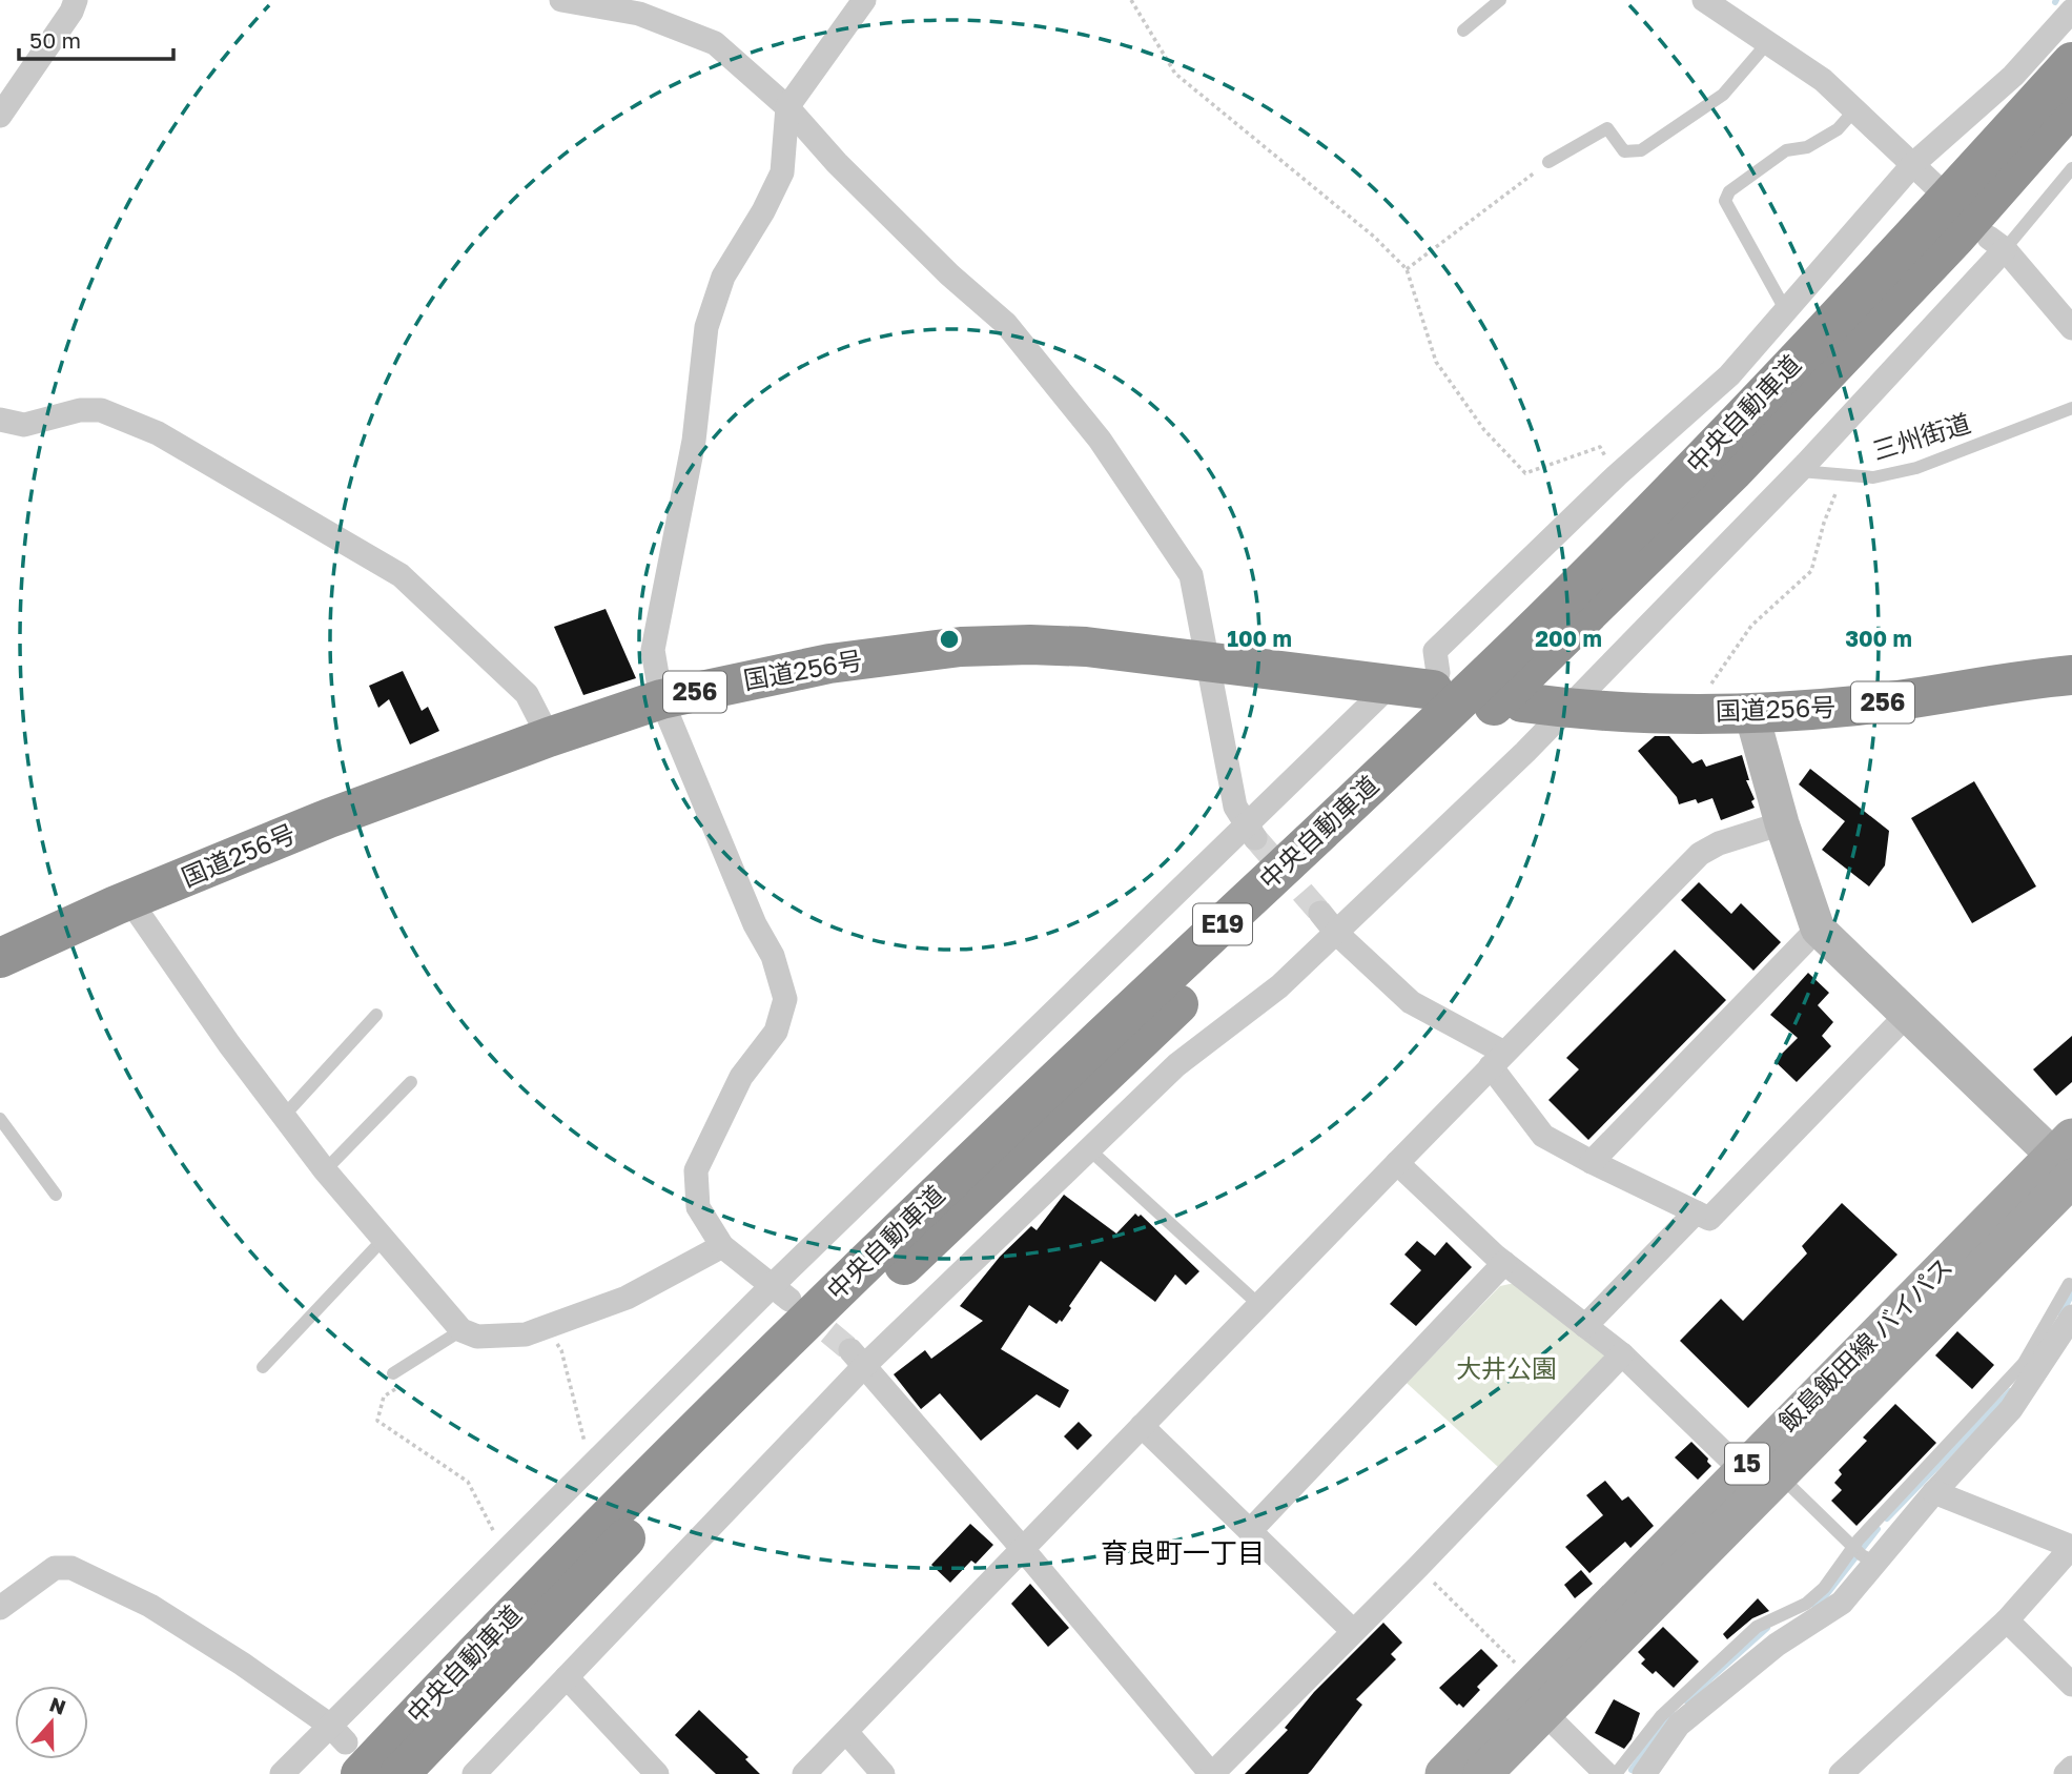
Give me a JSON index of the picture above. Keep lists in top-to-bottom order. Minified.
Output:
{"streets":{"highway":["中央自動車道","国道256号","256","E19"],"main road":["飯島飯田線 バイパス","15"],"lane":["三州街道"]},"crossings":[["三州街道","国道256号"]],"districts":["育良町一丁目"],"parks":["大井公園"],"scale_bar":"50 m","north":"top","rings":["100 m","200 m","300 m"]}
